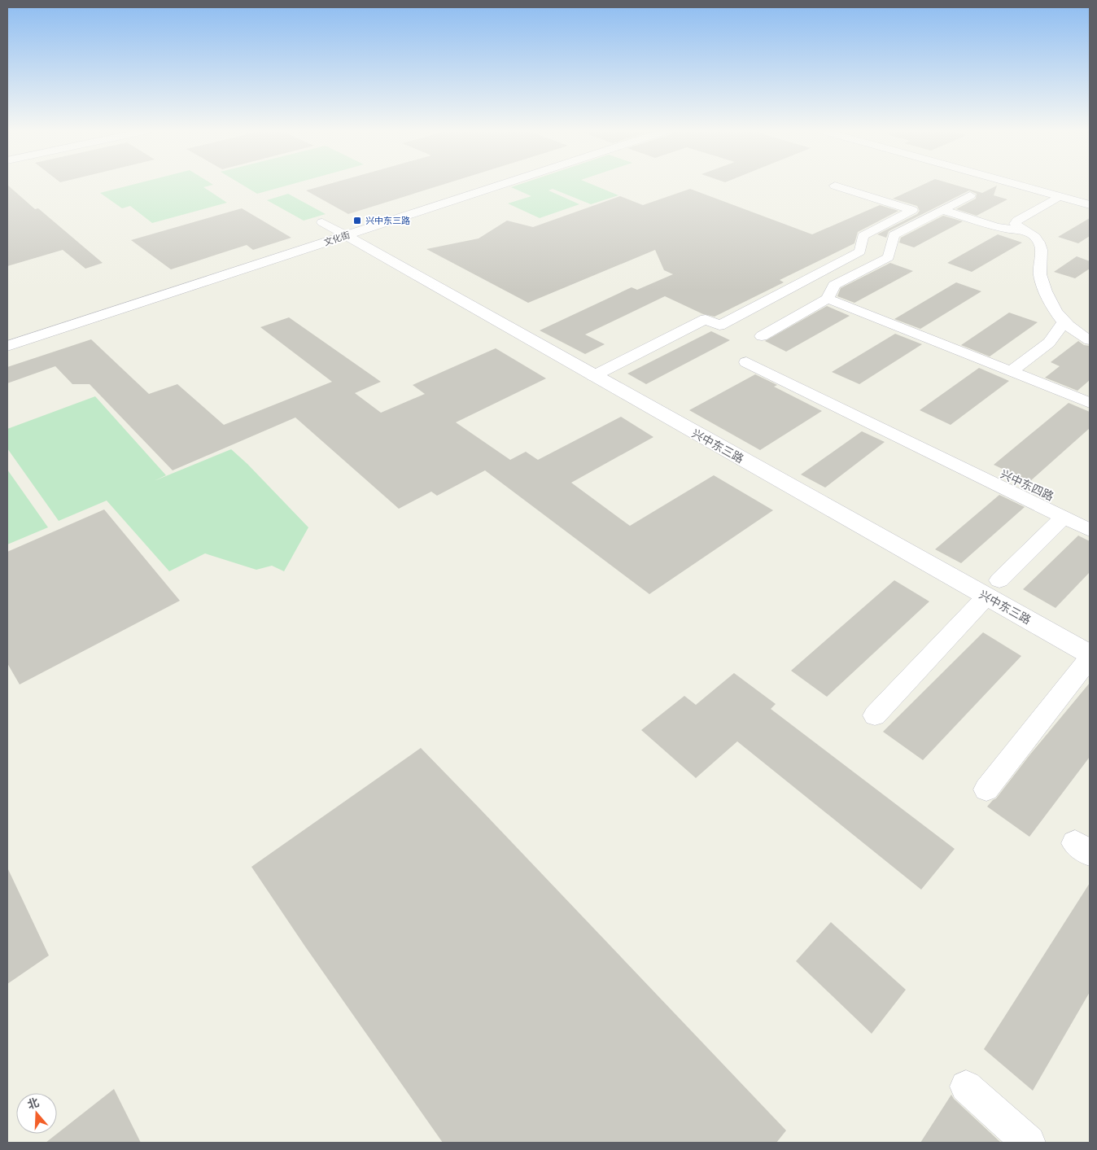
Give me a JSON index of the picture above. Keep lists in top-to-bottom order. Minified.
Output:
{"streets":{"street":["文化街","兴中东三路","兴中东四路"]},"crossings":[["文化街","兴中东三路"]],"places":{"transit":["兴中东三路"]},"north":"top"}
